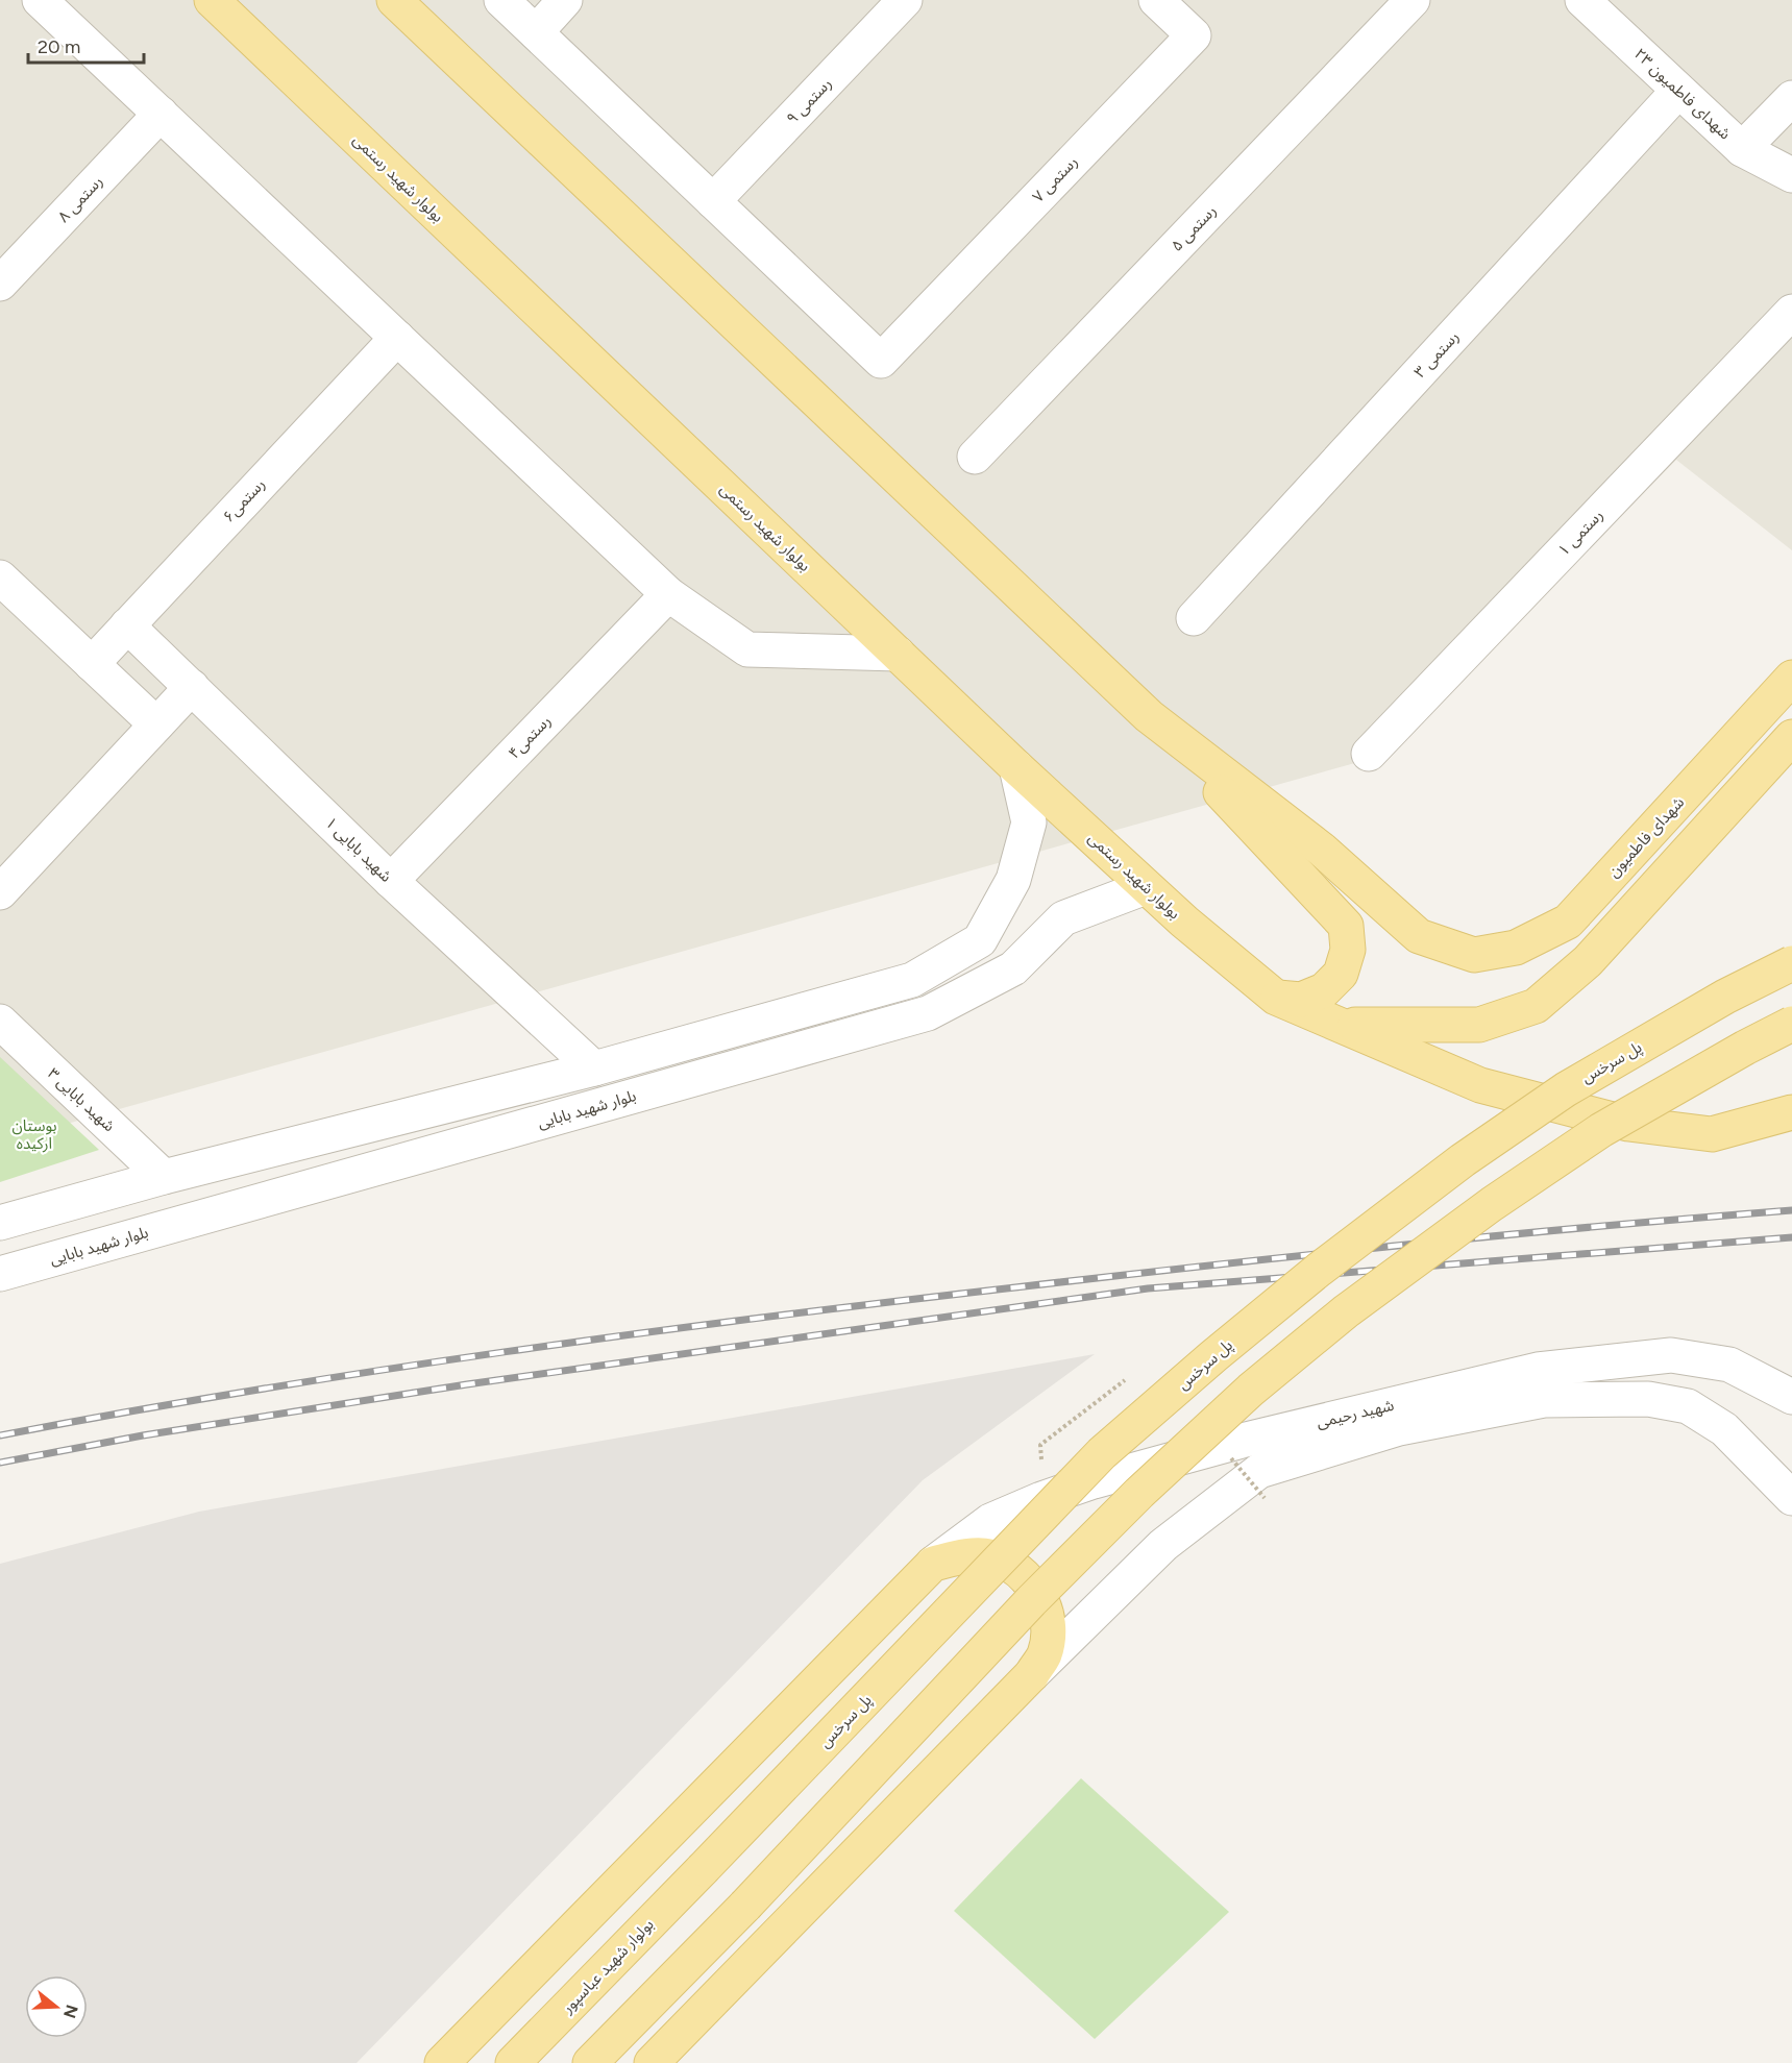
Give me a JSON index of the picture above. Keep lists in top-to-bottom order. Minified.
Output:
{"streets":{"main road":["بولوار شهید رستمی","شهدای فاطمیون","پل سرخس","بولوار شهید عباسپور"],"street":["شهدای فاطمیون ۲۳","رستمی ۹","رستمی ۷","رستمی ۸","رستمی ۵","رستمی ۳","رستمی۶","رستمی ۱","رستمی۴","شهید بابایی ۱","شهید بابایی ۳","بلوار شهید بابایی","شهید رحیمی"]},"crossings":[["شهدای فاطمیون ۲۳","رستمی ۳"],["رستمی ۹","رستمی ۷"],["بولوار شهید رستمی","بلوار شهید بابایی"],["رستمی۶","شهید بابایی ۱"],["رستمی۴","شهید بابایی ۱"],["پل سرخس","بولوار شهید عباسپور"]],"parks":["بوستان ارکیده"],"scale_bar":"20 m","north":"right"}
